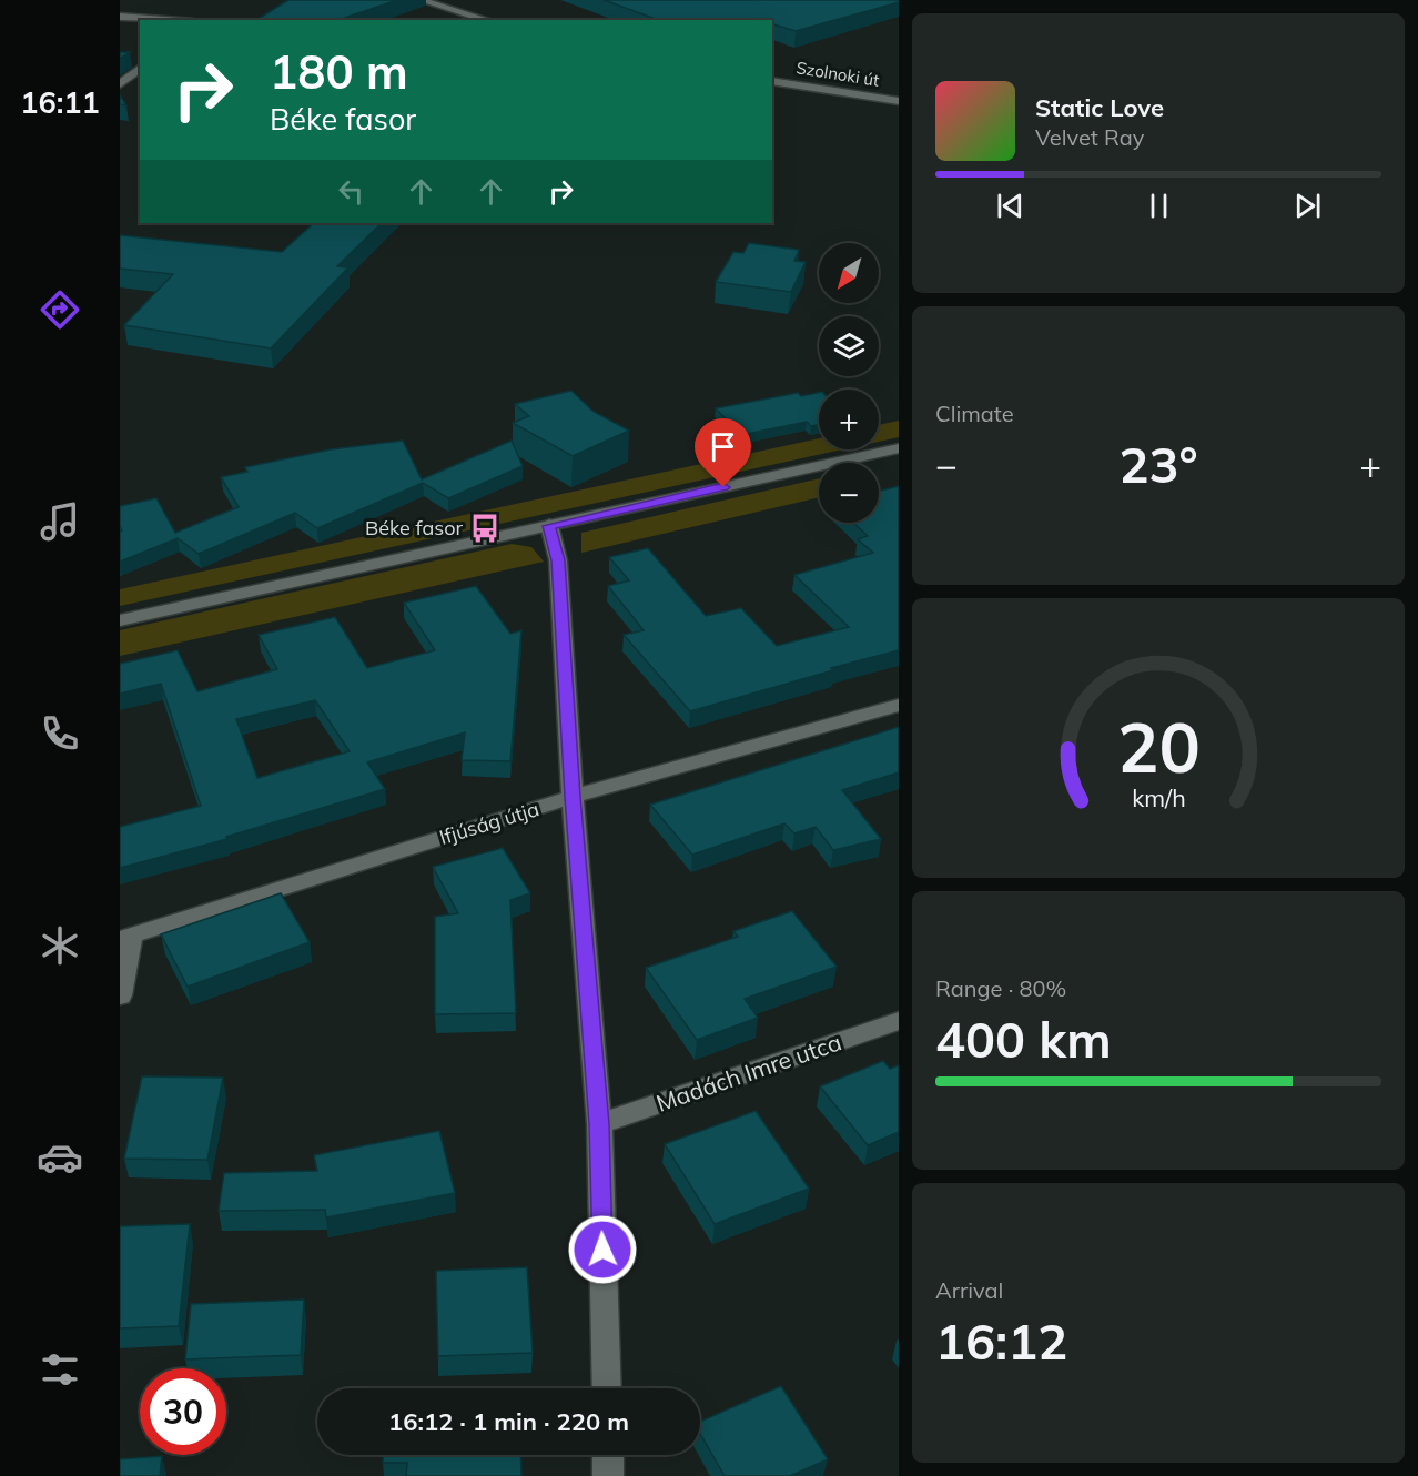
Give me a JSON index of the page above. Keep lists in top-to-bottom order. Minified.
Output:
{"streets":{"street":["Szolnoki út","Ifjúság útja","Madách Imre utca"]},"places":{"bus stop":["Béke fasor"]},"north":"bottom left","page":{"tabs":"16:11","turn":["180 m","Béke fasor"],"song":["Static Love","Velvet Ray"],"map_buttons":["+","−"],"tile":["Climate",["Range · 80%","400 km"],["Arrival","16:12"]],"heat":["−","23°","+"],"limit":"30","trip":"16:12 · 1 min · 220 m","gauge":["20","km/h"]}}
